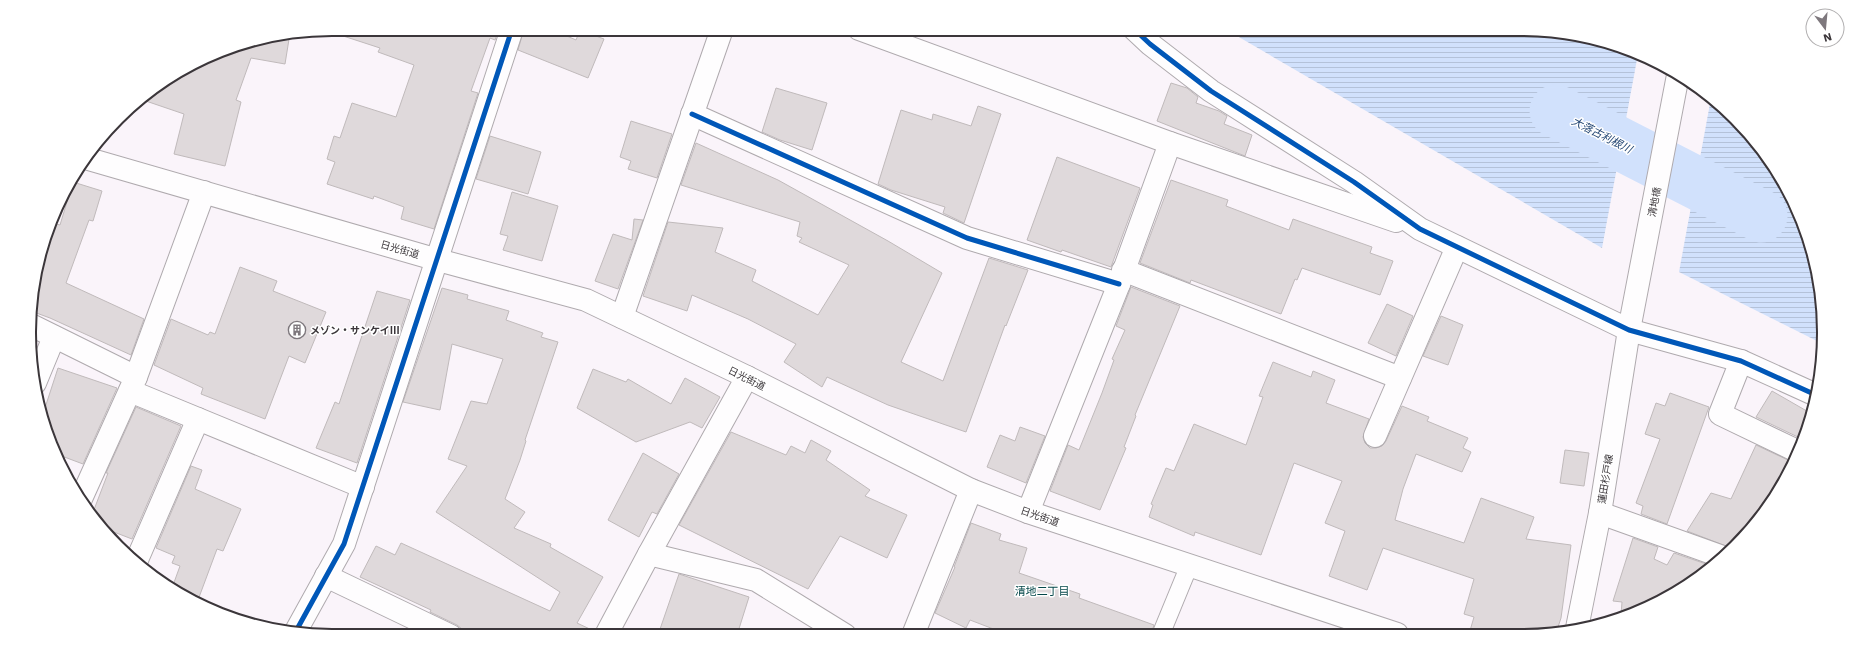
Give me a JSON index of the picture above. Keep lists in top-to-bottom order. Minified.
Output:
{"streets":{"street":["清地橋","日光街道","蓮田杉戸線"]},"crossings":[["清地橋","蓮田杉戸線"]],"districts":["清地二丁目"],"water":["大落古利根川"],"places":{"building":["メゾン・サンケイⅢ"]},"north":"bottom"}
